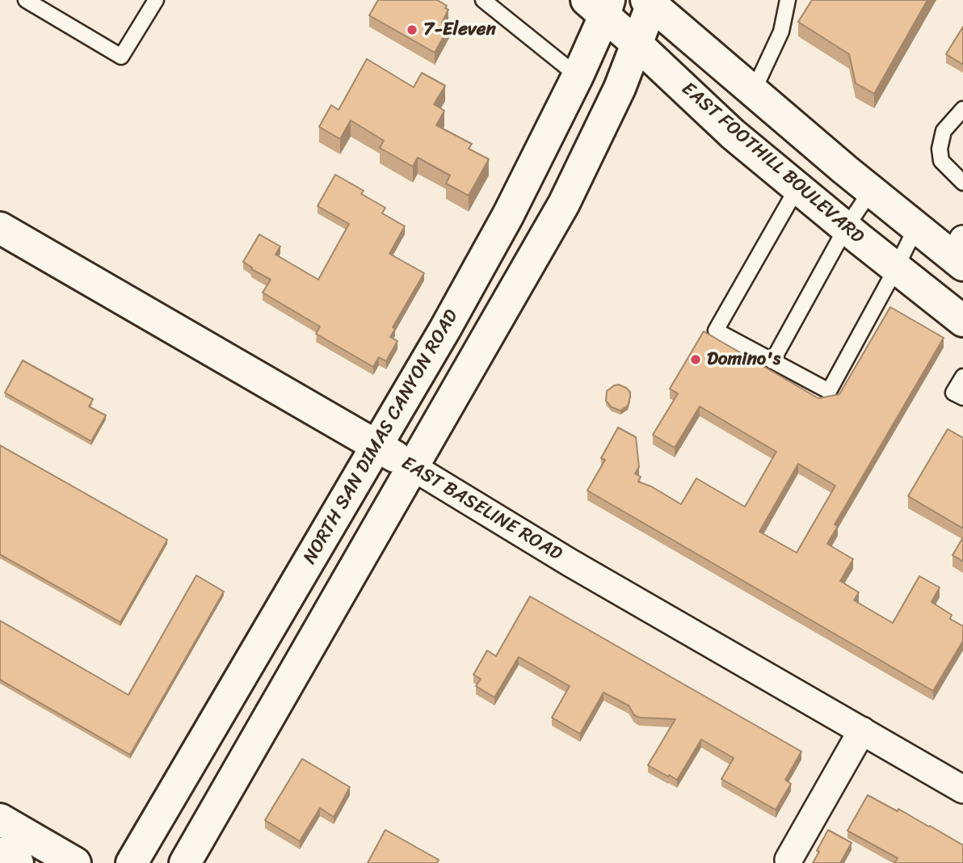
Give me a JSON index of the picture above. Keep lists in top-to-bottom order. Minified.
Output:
{"streets":{"main road":["EAST FOOTHILL BOULEVARD","NORTH SAN DIMAS CANYON ROAD","EAST BASELINE ROAD"]},"crossings":[["EAST FOOTHILL BOULEVARD","NORTH SAN DIMAS CANYON ROAD"],["NORTH SAN DIMAS CANYON ROAD","EAST BASELINE ROAD"]],"places":["7-Eleven","Domino's"]}
